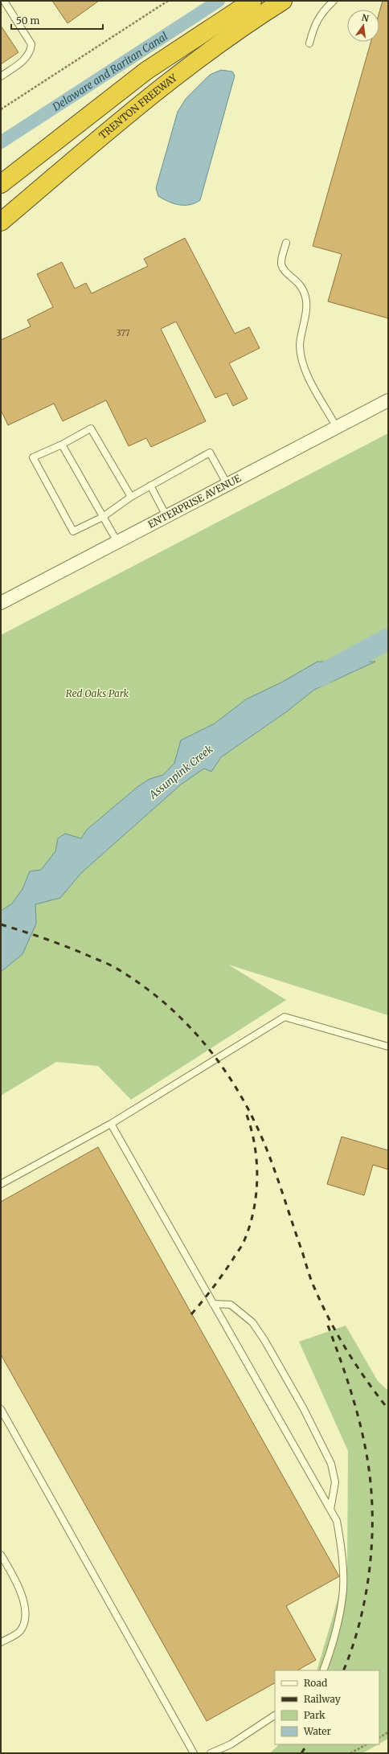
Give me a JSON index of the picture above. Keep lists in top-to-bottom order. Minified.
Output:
{"streets":{"highway":["TRENTON FREEWAY"],"street":["ENTERPRISE AVENUE"]},"water":["Delaware and Raritan Canal","Assunpink Creek"],"parks":["Red Oaks Park"],"house_numbers":["377"],"legend":["Road","Railway","Park","Water"],"scale_bar":"50 m","north":"top"}
